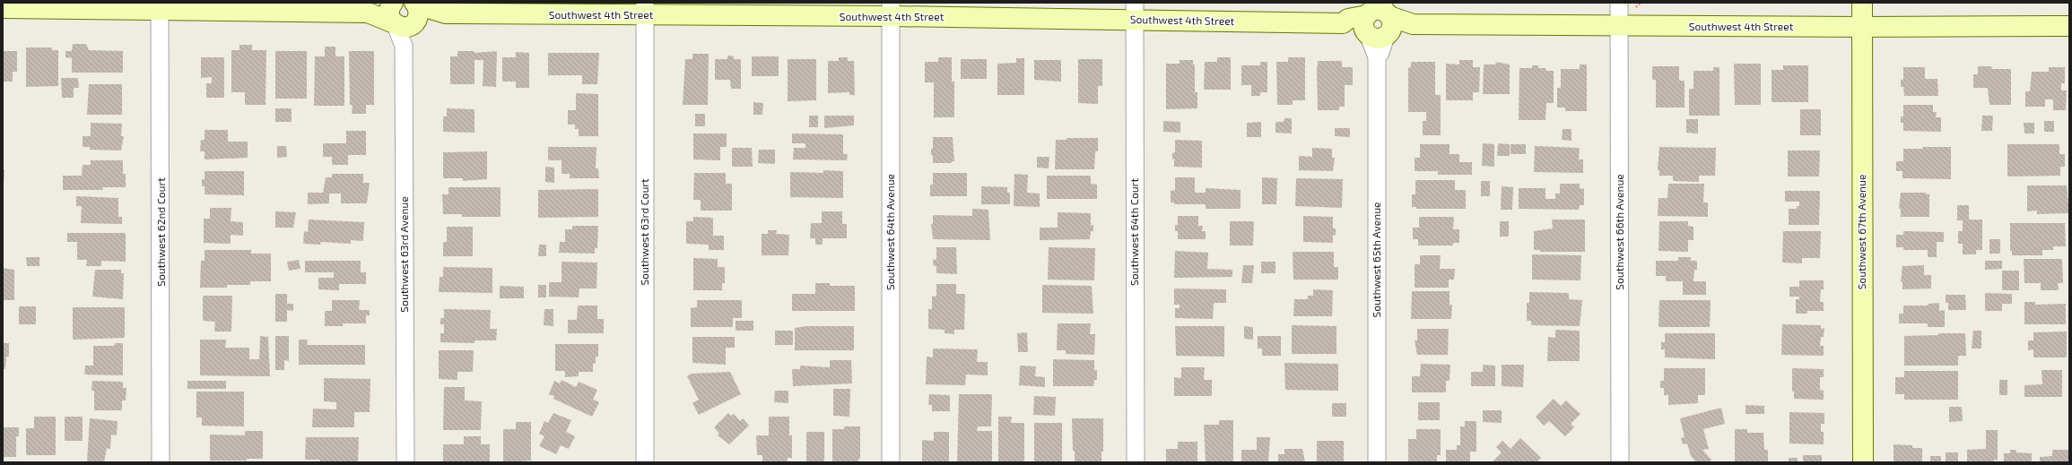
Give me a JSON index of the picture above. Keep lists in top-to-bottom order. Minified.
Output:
{"streets":{"street":["Southwest 4th Street","Southwest 62nd Court","Southwest 63rd Court","Southwest 64th Avenue","Southwest 64th Court","Southwest 66th Avenue","Southwest 67th Avenue","Southwest 63rd Avenue","Southwest 65th Avenue"]},"crossings":[["Southwest 4th Street","Southwest 62nd Court"],["Southwest 4th Street","Southwest 63rd Court"],["Southwest 4th Street","Southwest 64th Avenue"],["Southwest 4th Street","Southwest 64th Court"],["Southwest 4th Street","Southwest 66th Avenue"],["Southwest 4th Street","Southwest 67th Avenue"],["Southwest 4th Street","Southwest 63rd Avenue"],["Southwest 4th Street","Southwest 65th Avenue"]]}
